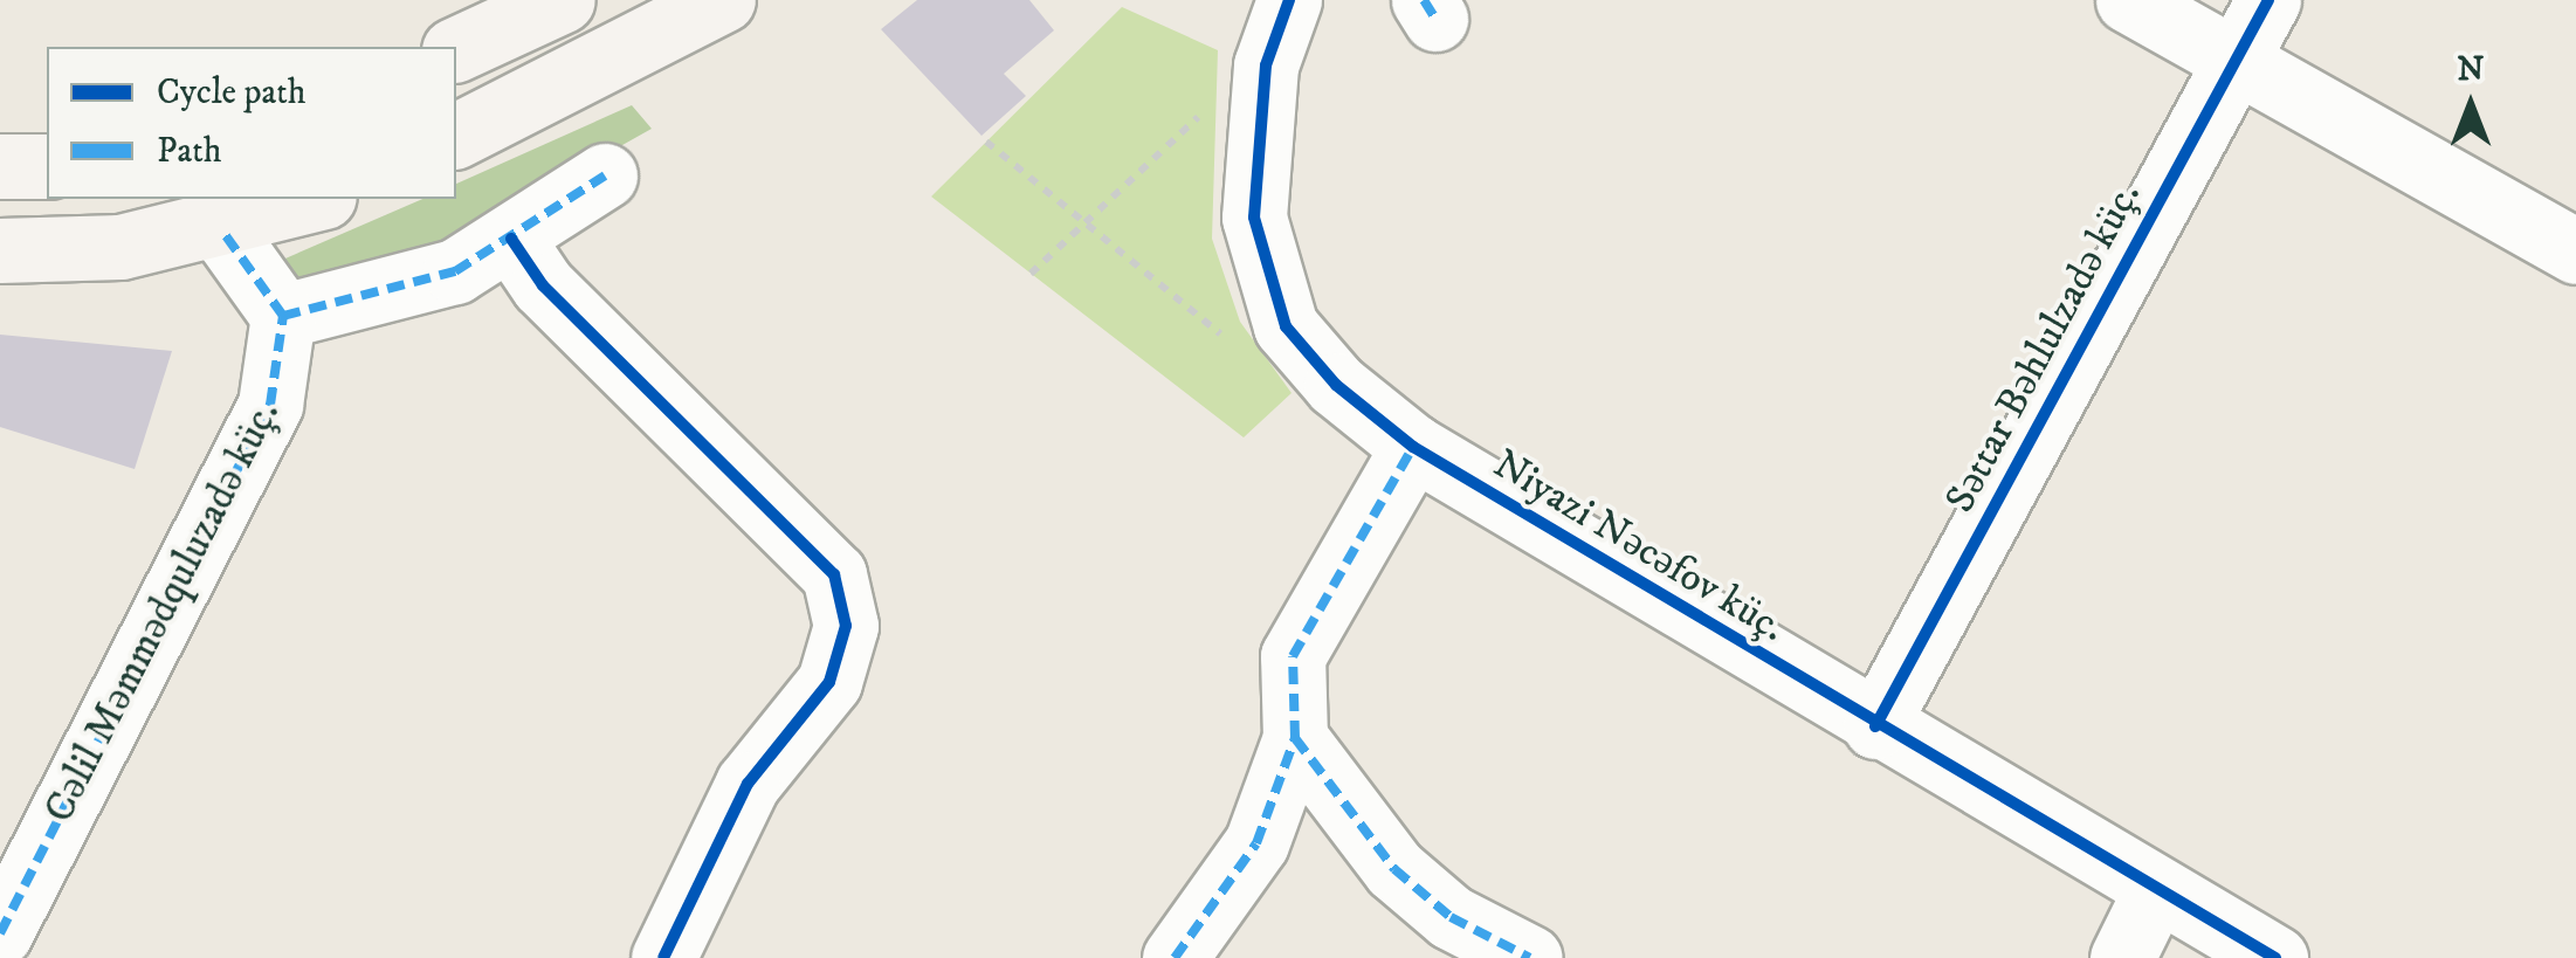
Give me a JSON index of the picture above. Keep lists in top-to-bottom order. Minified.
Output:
{"streets":{"street":["Səttar Bəhlulzadə küç.","Niyazi Nəcəfov küç.","Cəlil Məmmədquluzadə küç."]},"crossings":[["Səttar Bəhlulzadə küç.","Niyazi Nəcəfov küç."]],"legend":["Cycle path","Path"],"north":"top"}
